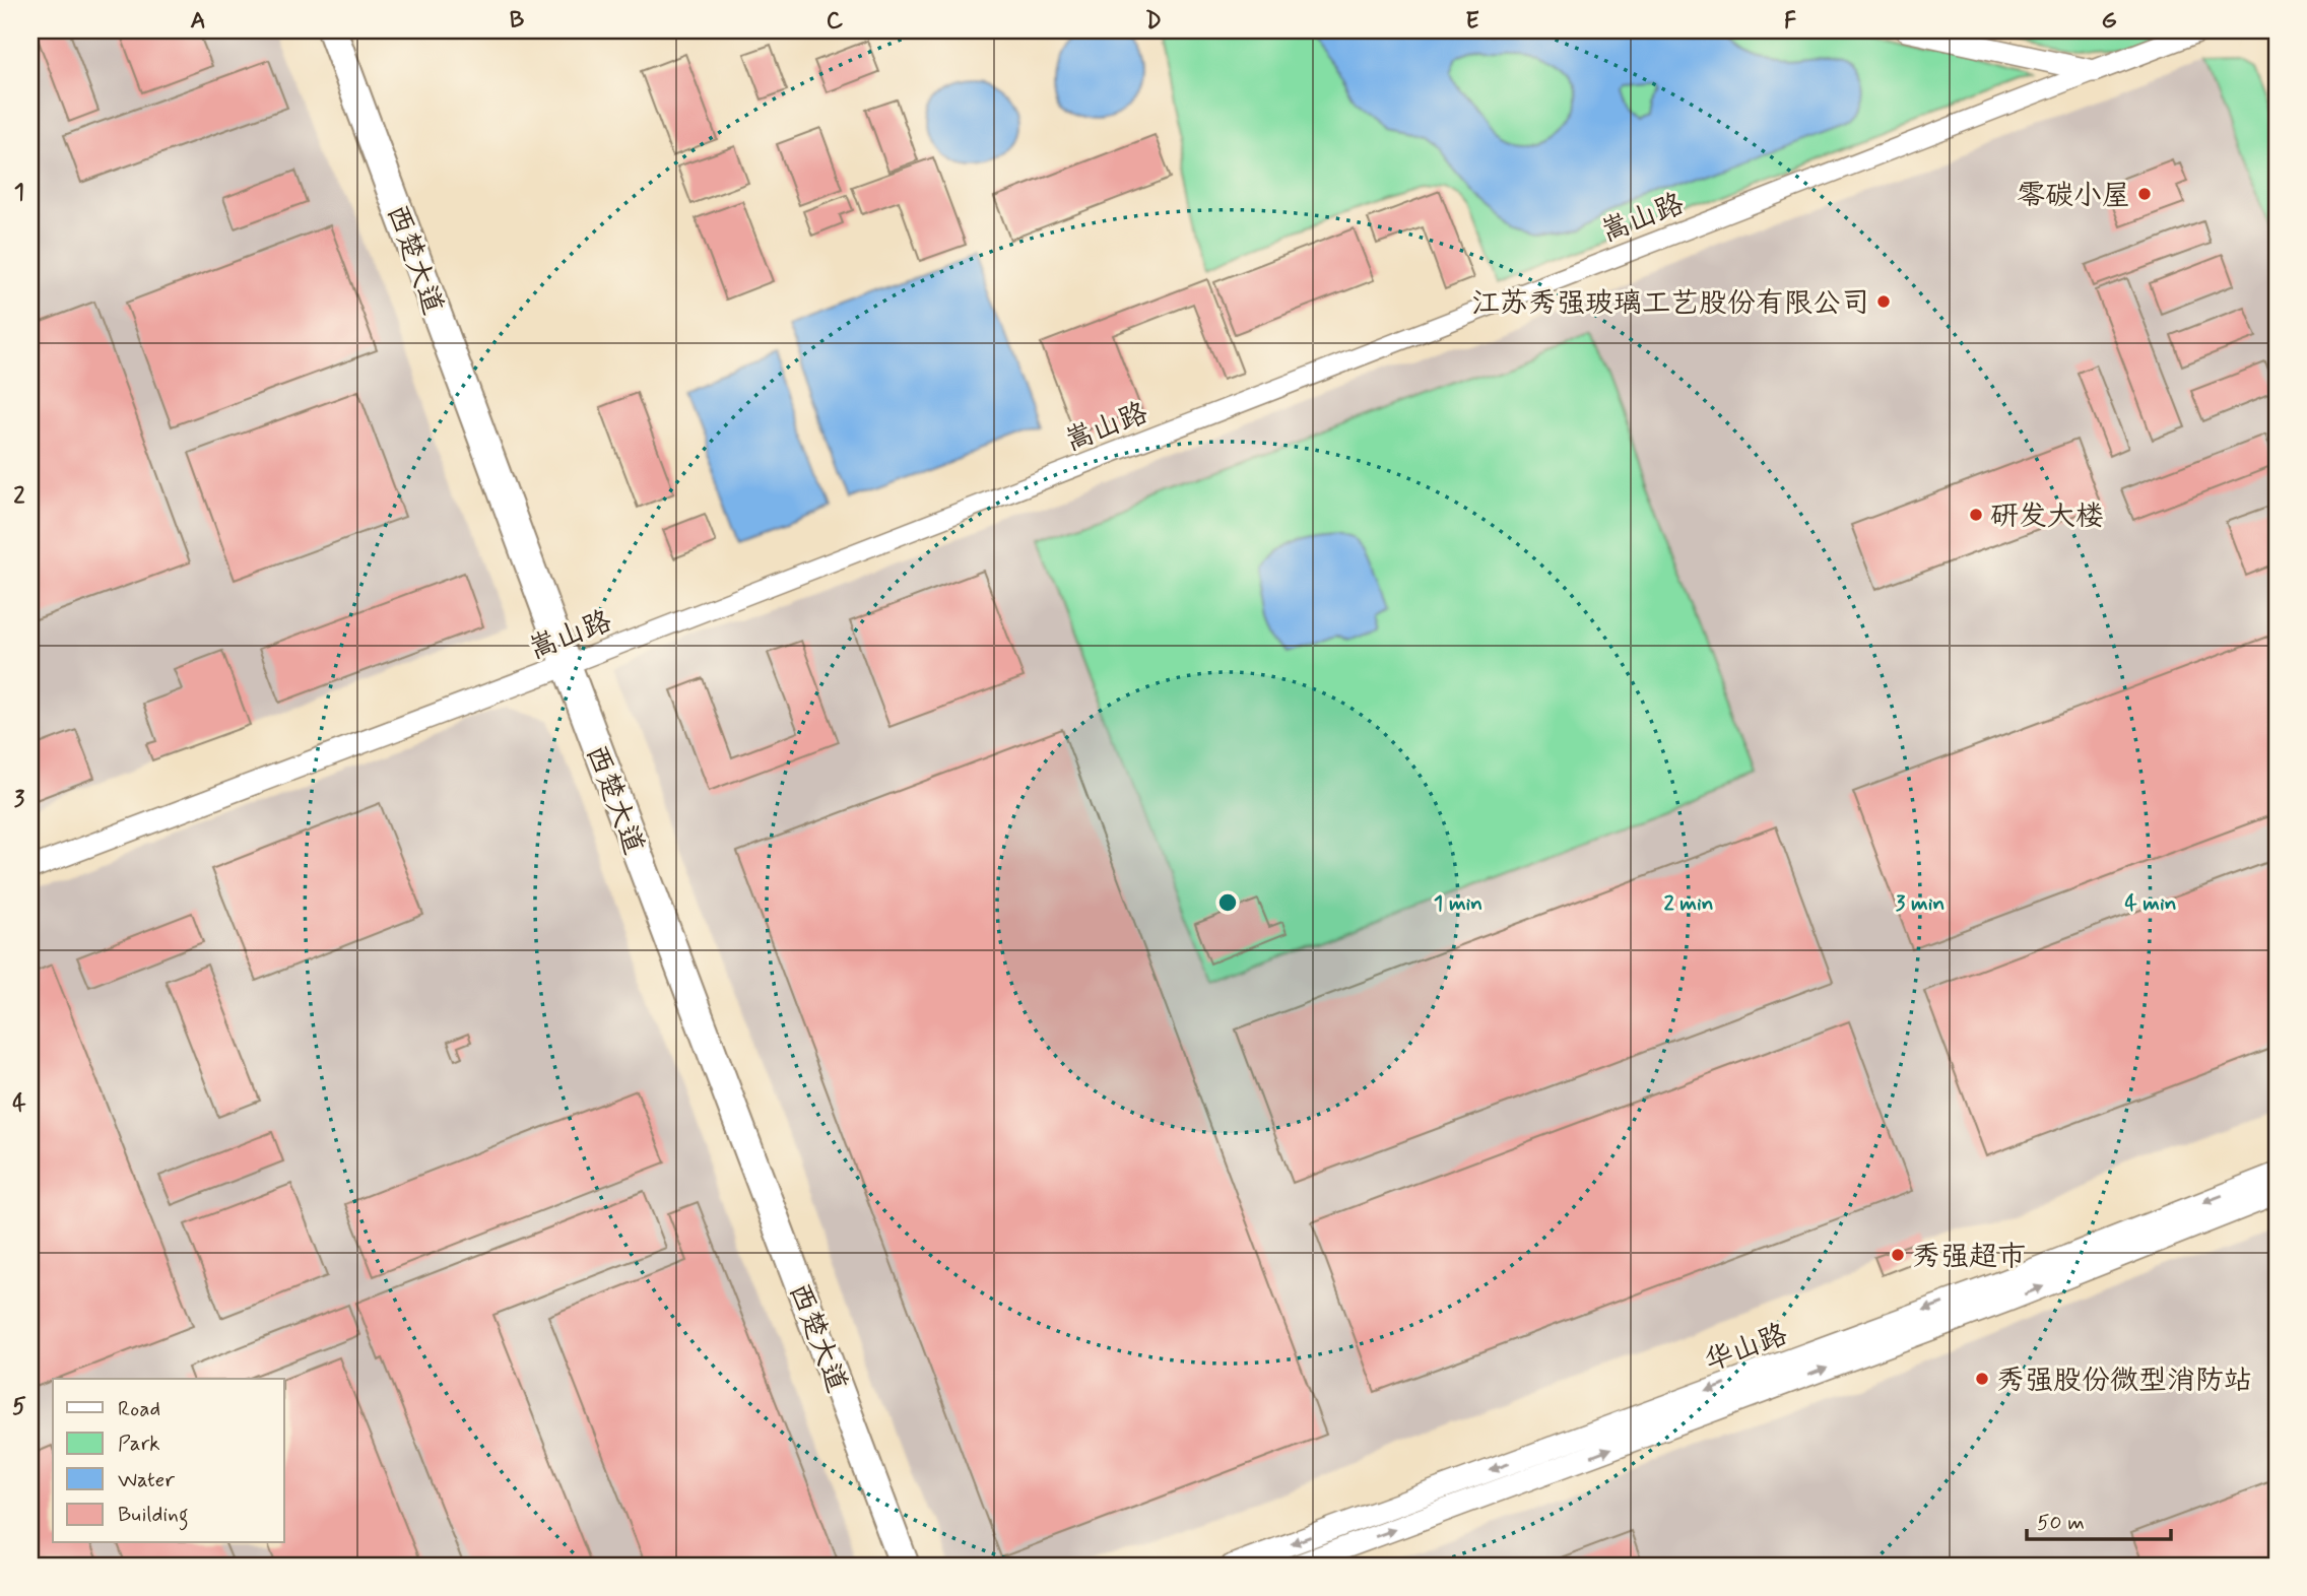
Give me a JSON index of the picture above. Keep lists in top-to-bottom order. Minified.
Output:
{"streets":{"main road":["西楚大道"],"street":["嵩山路","华山路"]},"crossings":[["嵩山路","西楚大道"]],"places":["零碳小屋","江苏秀强玻璃工艺股份有限公司","研发大楼","秀强超市","秀强股份微型消防站"],"legend":["Road","Park","Water","Building"],"scale_bar":"50 m","grid":{"columns":["A","B","C","D","E","F","G"],"rows":["1","2","3","4","5"]},"rings":["1 min","2 min","3 min","4 min"]}
